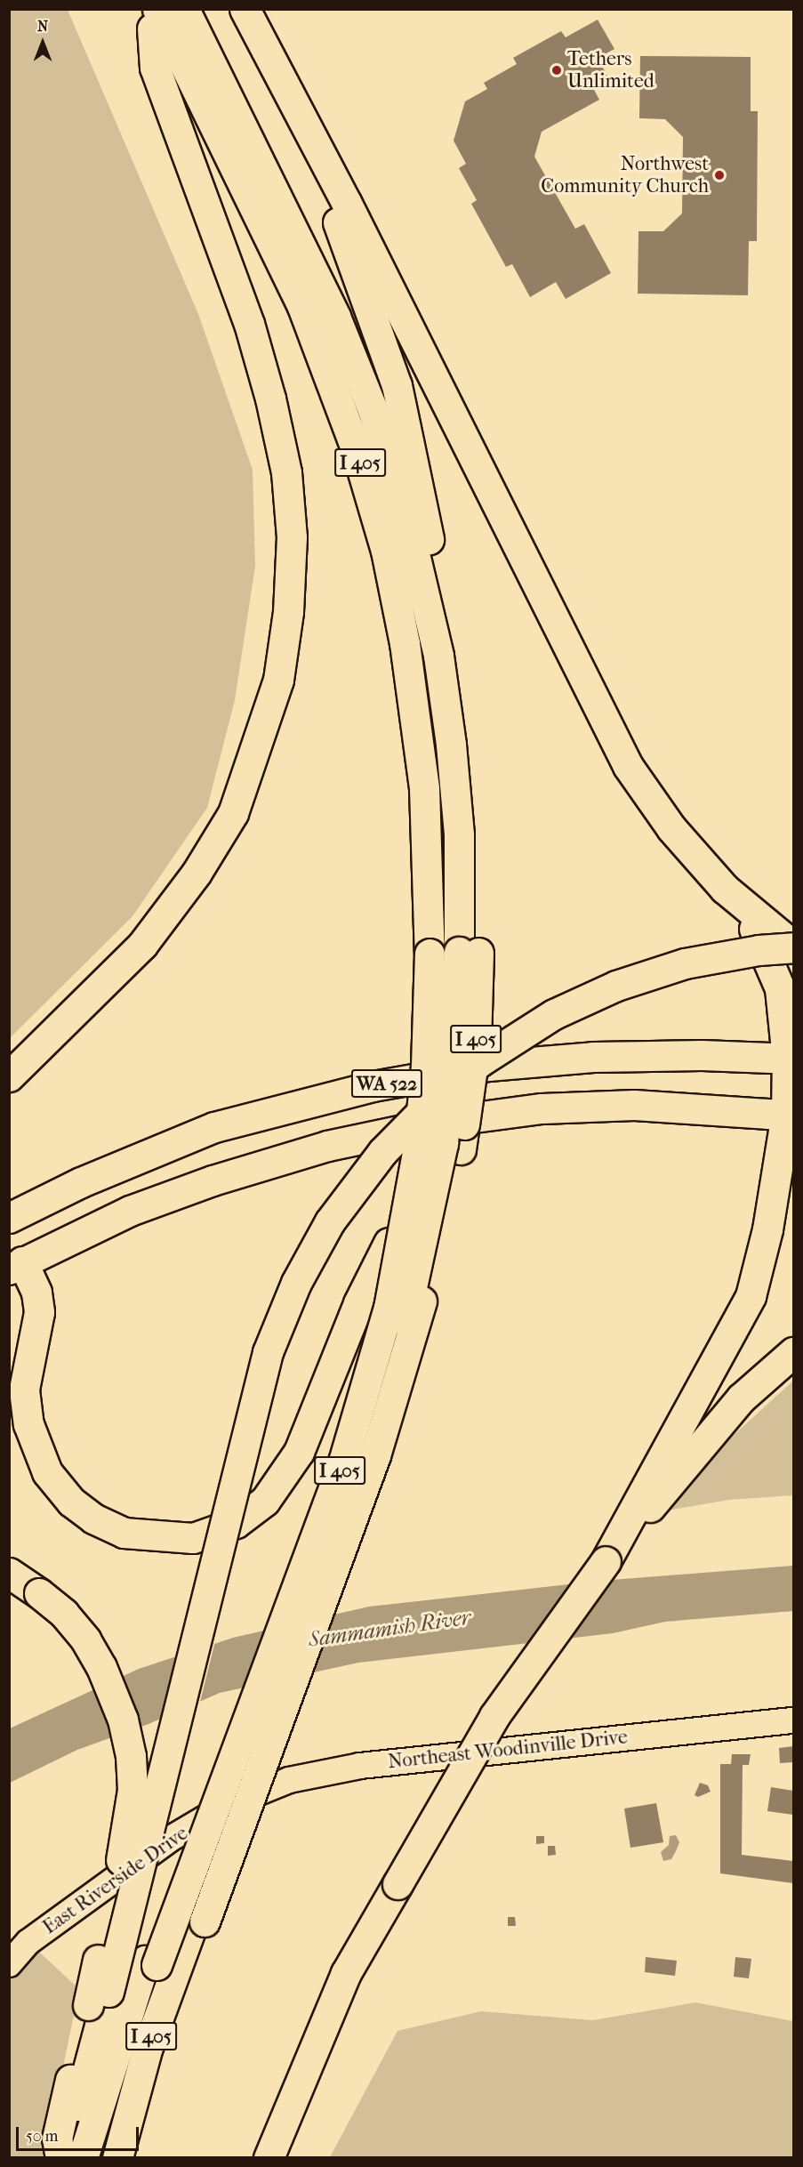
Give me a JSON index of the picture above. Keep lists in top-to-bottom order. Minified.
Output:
{"streets":{"highway":["I 405","WA 522"],"main road":["Northeast Woodinville Drive","East Riverside Drive"]},"crossings":[["Northeast Woodinville Drive","East Riverside Drive"]],"water":["Sammamish River"],"places":["Tethers Unlimited","Northwest Community Church"],"scale_bar":"50 m","north":"top"}
